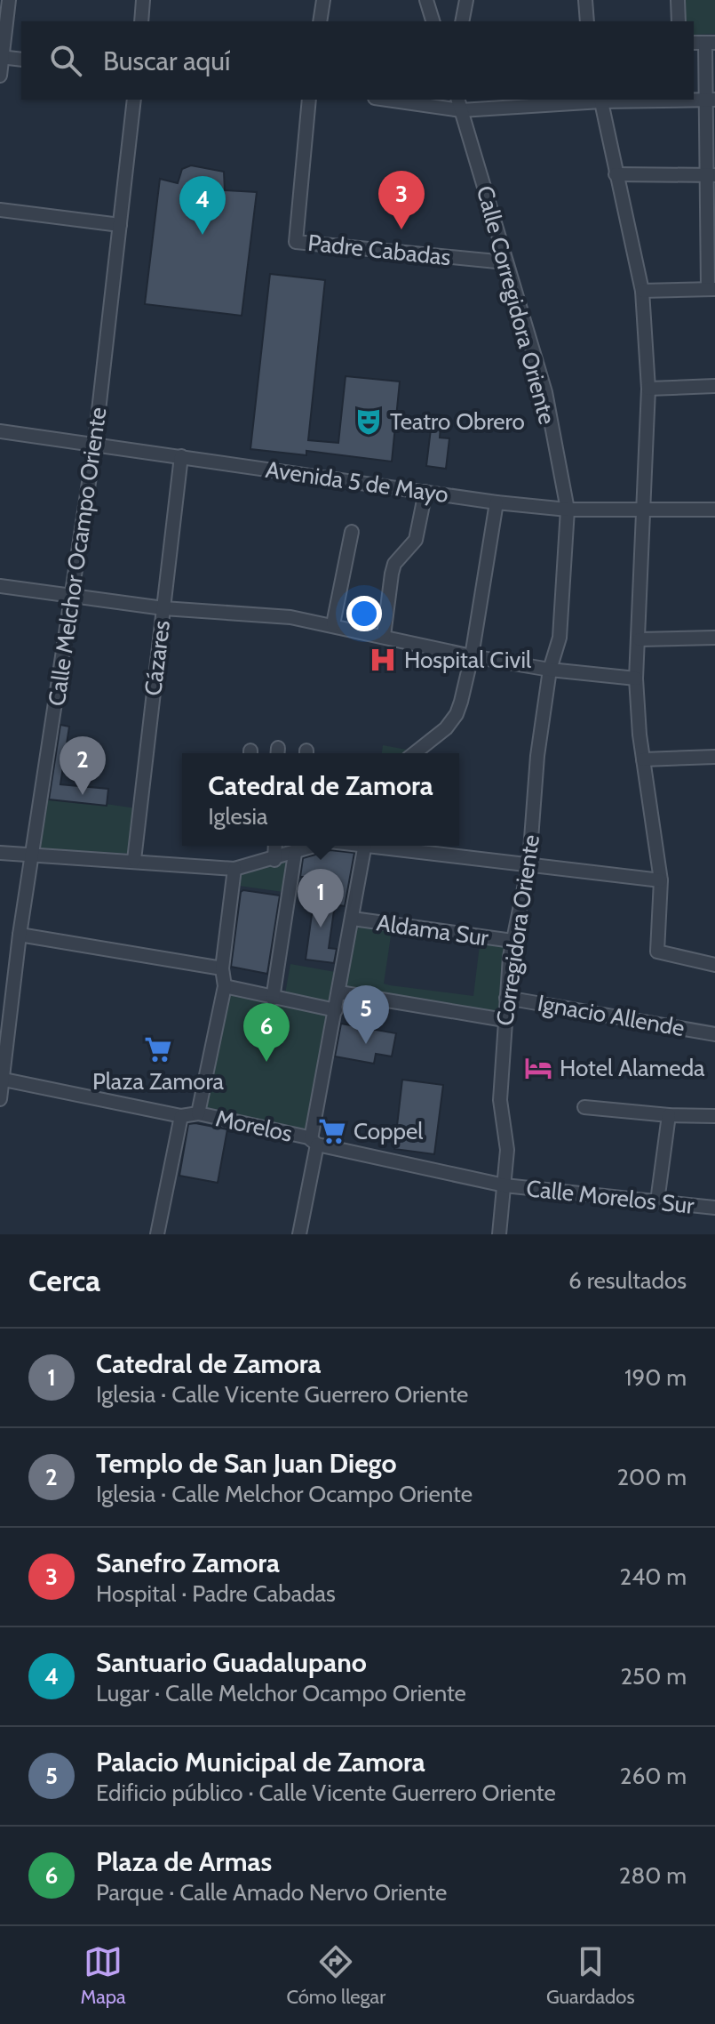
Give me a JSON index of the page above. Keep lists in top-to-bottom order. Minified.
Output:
{"streets":{"street":["Padre Cabadas","Calle Corregidora Oriente","Avenida 5 de Mayo","Calle Melchor Ocampo Oriente","Cázares","Aldama Sur","Corregidora Oriente","Ignacio Allende","Morelos","Calle Morelos Sur"]},"crossings":[["Padre Cabadas","Calle Corregidora Oriente"],["Calle Corregidora Oriente","Avenida 5 de Mayo"],["Calle Corregidora Oriente","Corregidora Oriente"],["Avenida 5 de Mayo","Calle Melchor Ocampo Oriente"],["Avenida 5 de Mayo","Cázares"],["Calle Melchor Ocampo Oriente","Morelos"],["Aldama Sur","Corregidora Oriente"],["Corregidora Oriente","Ignacio Allende"],["Corregidora Oriente","Morelos"],["Corregidora Oriente","Calle Morelos Sur"],["Morelos","Calle Morelos Sur"]],"places":{"theatre":["Teatro Obrero"],"hospital":["Hospital Civil"],"supermarket":["Plaza Zamora","Coppel"],"hotel":["Hotel Alameda"]},"page":{"search":"Buscar aquí","pins":["3","4","2","1","5","6"],"popup":["Catedral de Zamora","Iglesia"],"heading":["Cerca","6 resultados"],"list":[{"mark":"1","name":"Catedral de Zamora","note":"Iglesia · Calle Vicente Guerrero Oriente","value":"190 m"},{"mark":"2","name":"Templo de San Juan Diego","note":"Iglesia · Calle Melchor Ocampo Oriente","value":"200 m"},{"mark":"3","name":"Sanefro Zamora","note":"Hospital · Padre Cabadas","value":"240 m"},{"mark":"4","name":"Santuario Guadalupano","note":"Lugar · Calle Melchor Ocampo Oriente","value":"250 m"},{"mark":"5","name":"Palacio Municipal de Zamora","note":"Edificio público · Calle Vicente Guerrero Oriente","value":"260 m"},{"mark":"6","name":"Plaza de Armas","note":"Parque · Calle Amado Nervo Oriente","value":"280 m"}],"nav":["Mapa","Cómo llegar","Guardados"]}}
